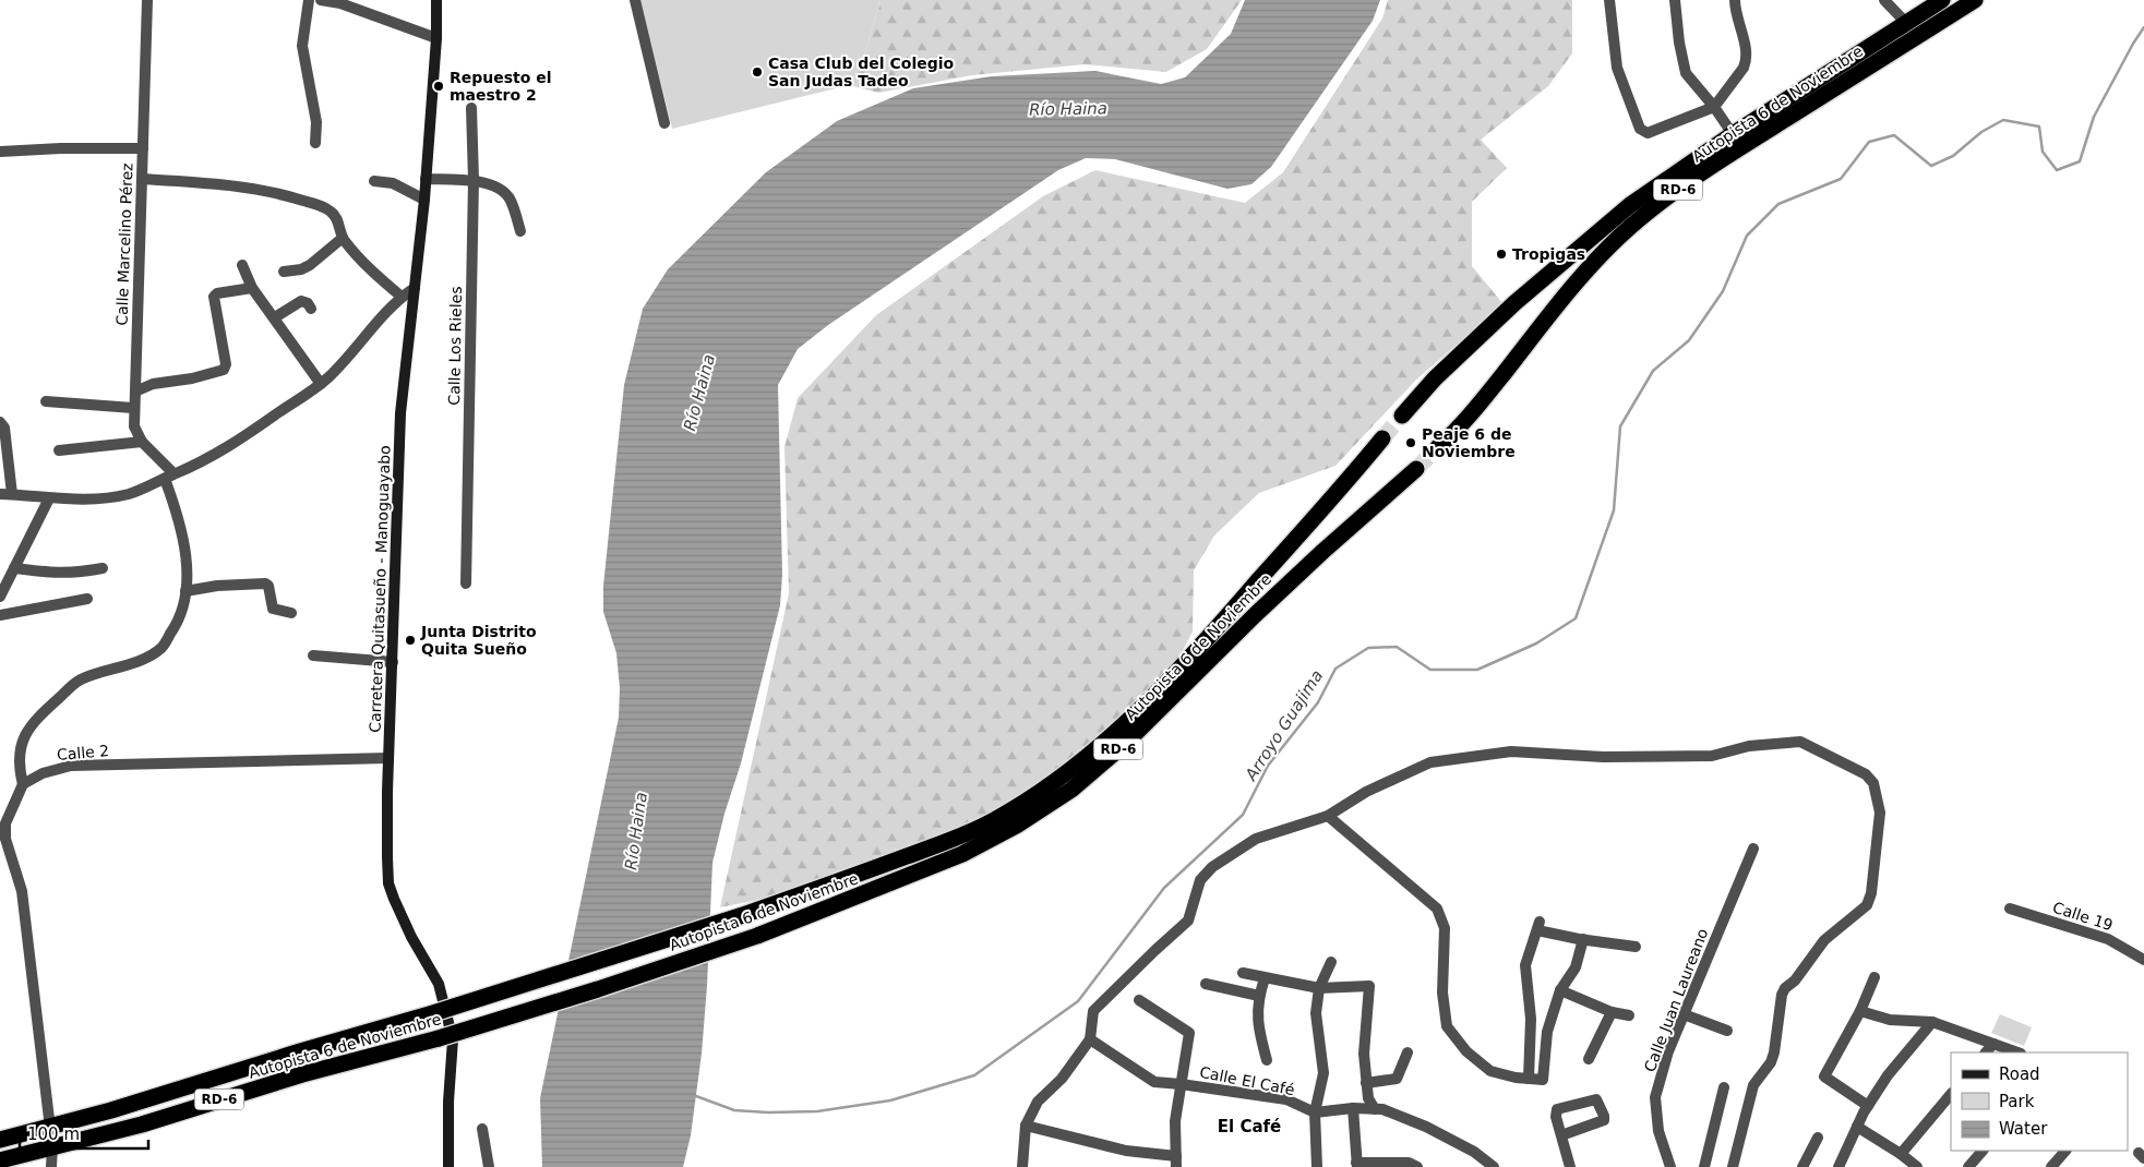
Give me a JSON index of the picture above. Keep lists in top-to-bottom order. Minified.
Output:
{"streets":{"highway":["Autopista 6 de Noviembre","RD-6"],"street":["Calle Marcelino Pérez","Calle Los Rieles","Carretera Quitasueño - Manoguayabo","Calle 2","Calle 19","Calle Juan Laureano","Calle El Café"]},"crossings":[["Carretera Quitasueño - Manoguayabo","Calle 2"]],"districts":["El Café"],"water":["Río Haina","Arroyo Guajima"],"places":["Casa Club del Colegio San Judas Tadeo","Repuesto el maestro 2","Tropigas","Peaje 6 de Noviembre","Junta Distrito Quita Sueño"],"legend":["Road","Park","Water"],"scale_bar":"100 m"}
